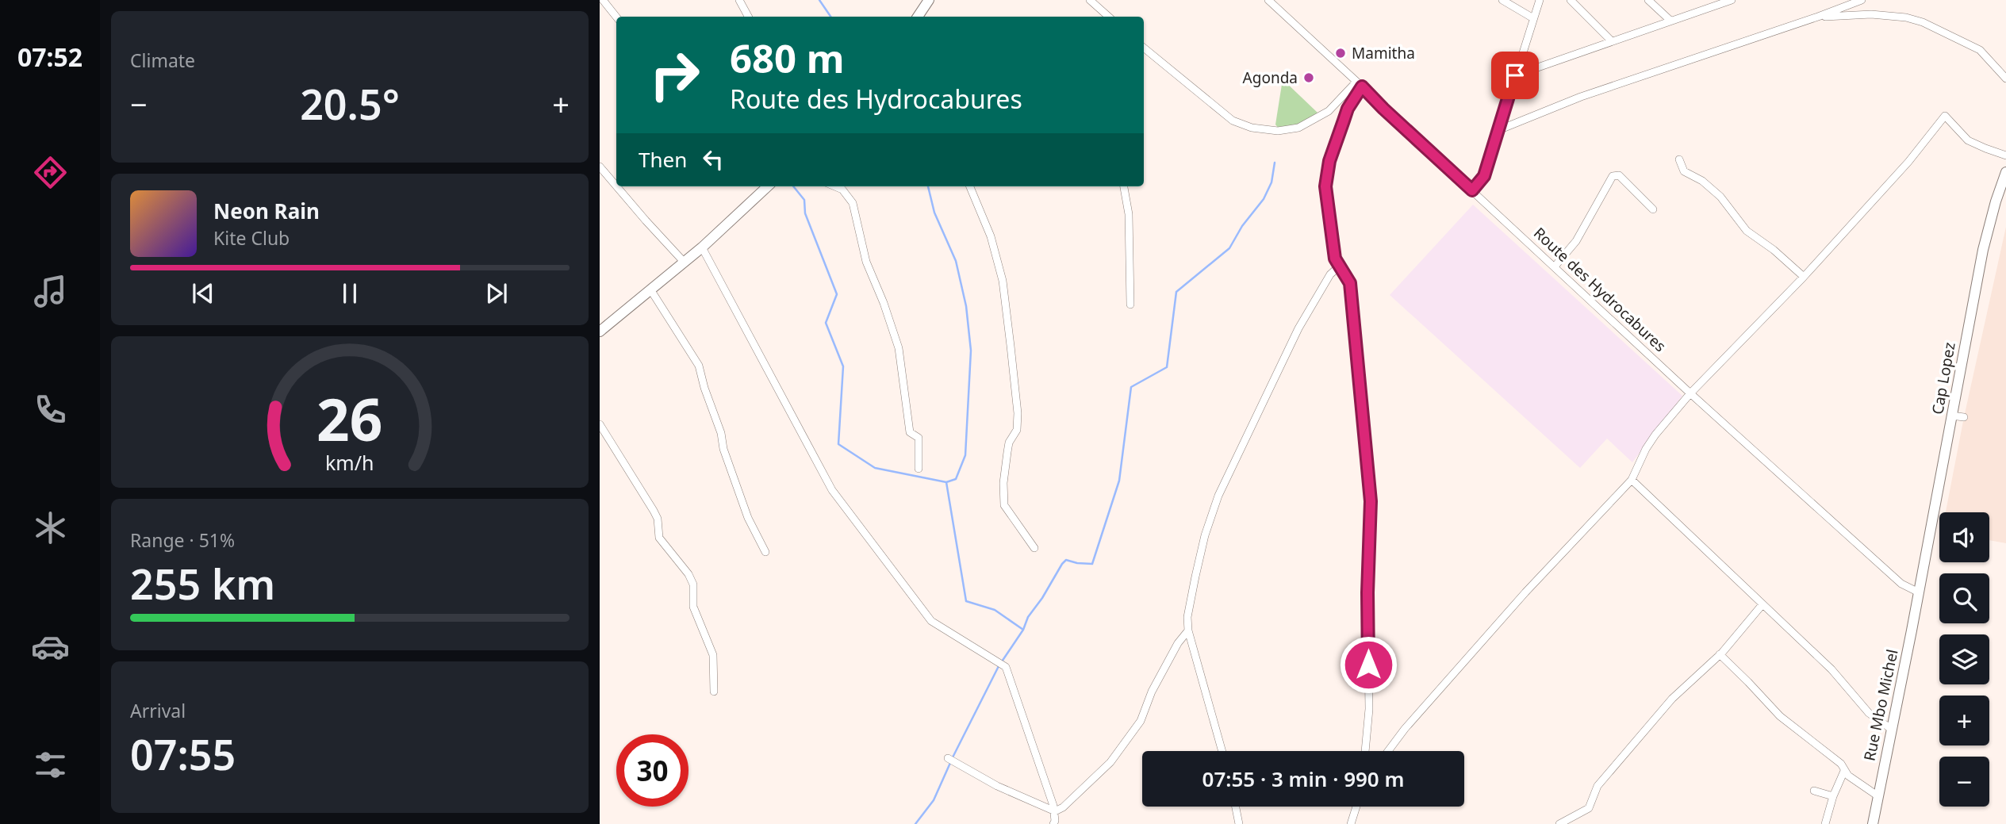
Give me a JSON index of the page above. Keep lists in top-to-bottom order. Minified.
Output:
{"streets":{"street":["Route des Hydrocabures","Cap Lopez","Rue Mbo Michel"]},"crossings":[["Route des Hydrocabures","Cap Lopez"],["Route des Hydrocabures","Rue Mbo Michel"],["Cap Lopez","Rue Mbo Michel"]],"places":["Mamitha","Agonda"],"page":{"tabs":"07:52","tile":["Climate",["Range · 51%","255 km"],["Arrival","07:55"]],"turn":["680 m","Route des Hydrocabures"],"heat":["−","20.5°","+"],"then":"Then","song":["Neon Rain","Kite Club"],"map_buttons":["+","−"],"limit":"30","trip":"07:55 · 3 min · 990 m","gauge":["26","km/h"]}}
